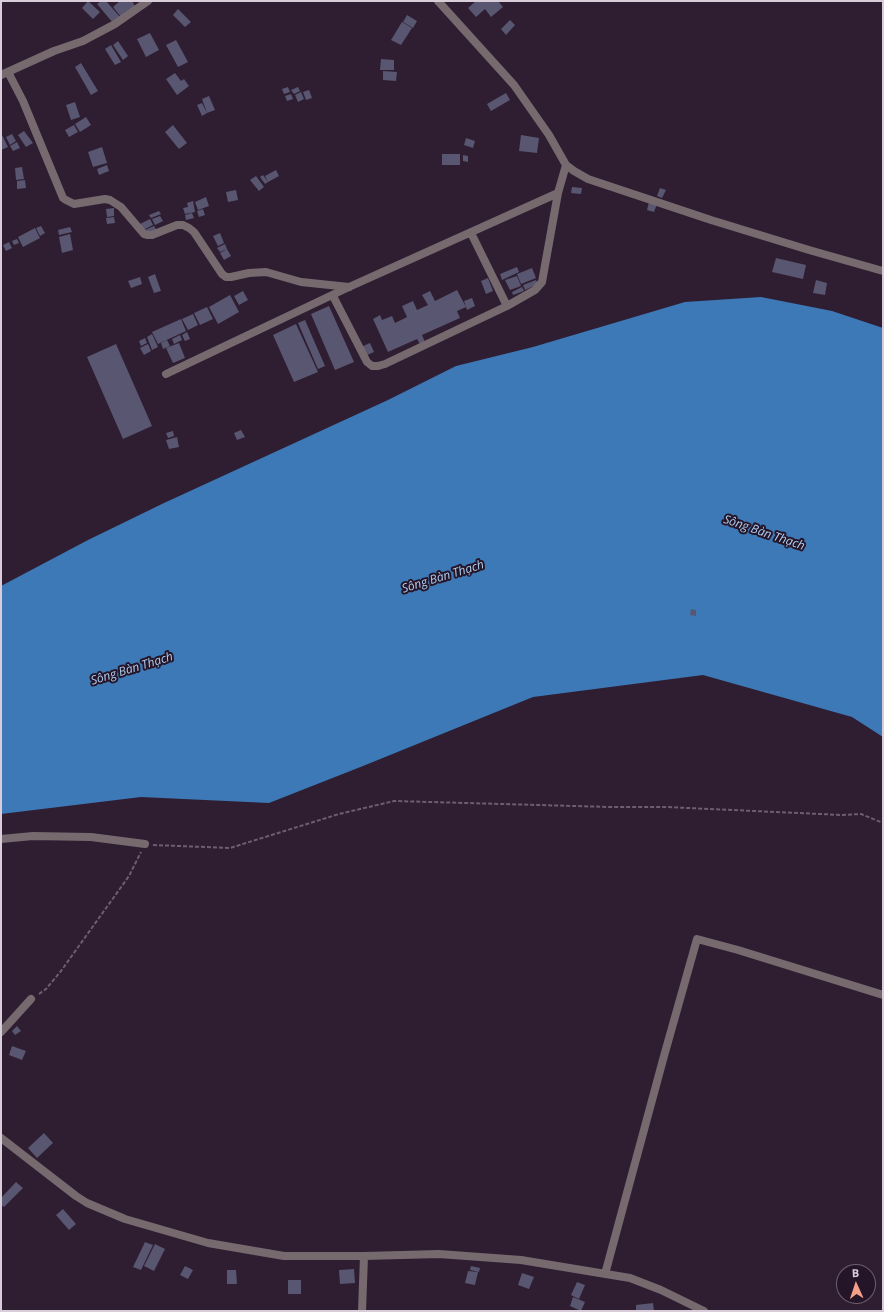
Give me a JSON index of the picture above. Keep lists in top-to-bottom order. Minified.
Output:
{"water":["Sông Bàn Thạch"],"north":"top"}
